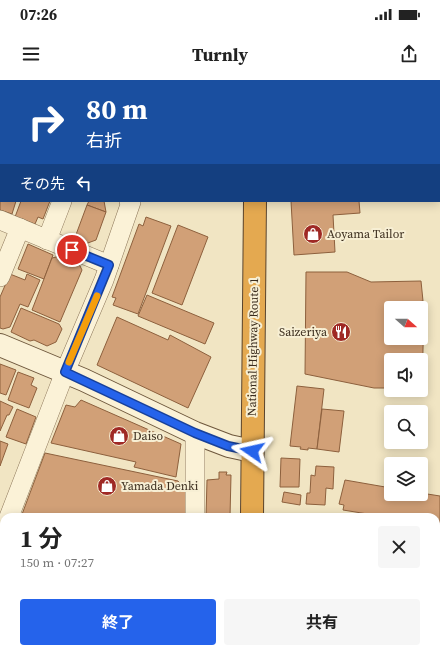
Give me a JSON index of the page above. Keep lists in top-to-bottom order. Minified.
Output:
{"streets":{"highway":["National Highway Route 1"]},"places":{"shop":["Aoyama Tailor","Daiso","Yamada Denki"],"restaurant":["Saizeriya"]},"north":"right","page":{"status":"07:26","header":"Turnly","turn":["80 m","右折"],"then":"その先","heading":["1 分","150 m · 07:27"],"buttons":["終了","共有"]}}
